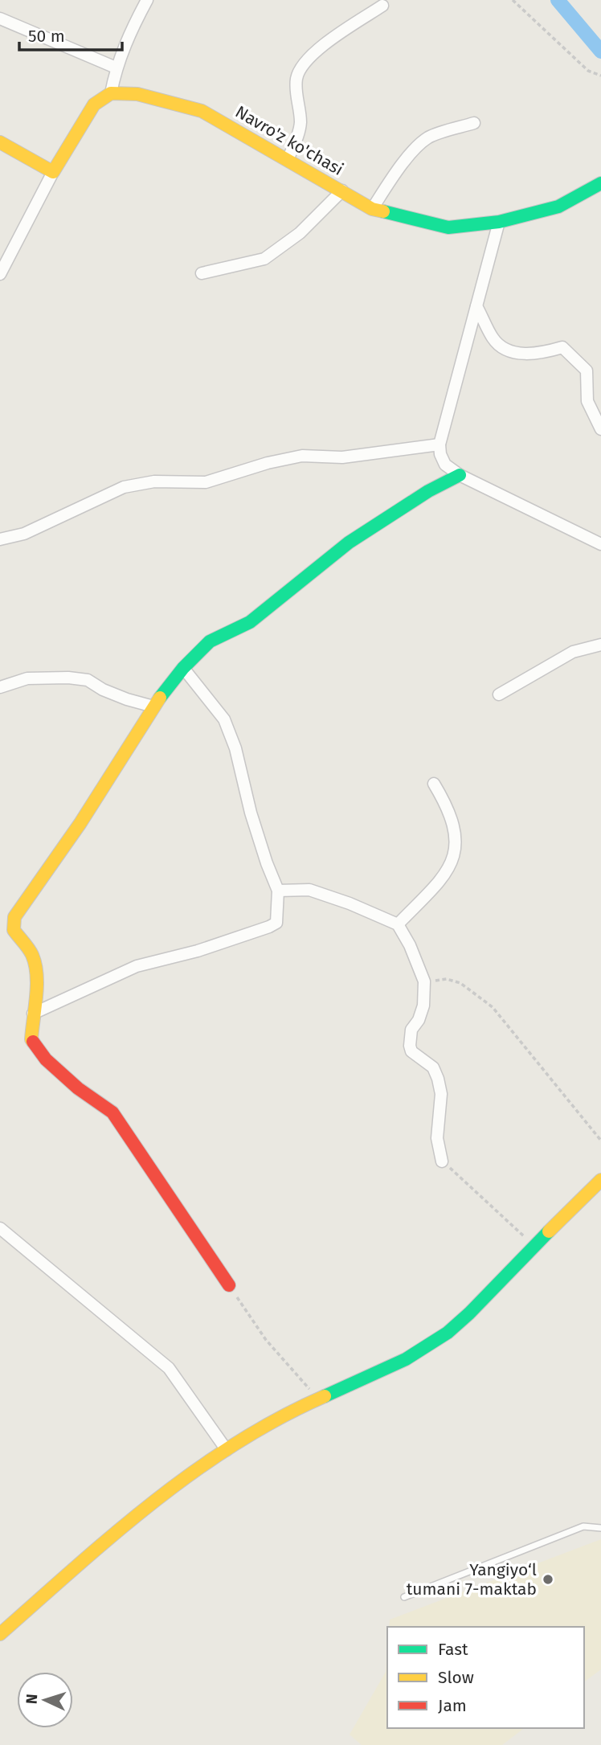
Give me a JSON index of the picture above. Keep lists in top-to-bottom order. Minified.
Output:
{"streets":{"street":["Navro'z ko'chasi"]},"places":["Yangiyo‘l tumani 7-maktab"],"legend":["Fast","Slow","Jam"],"scale_bar":"50 m","north":"left"}
